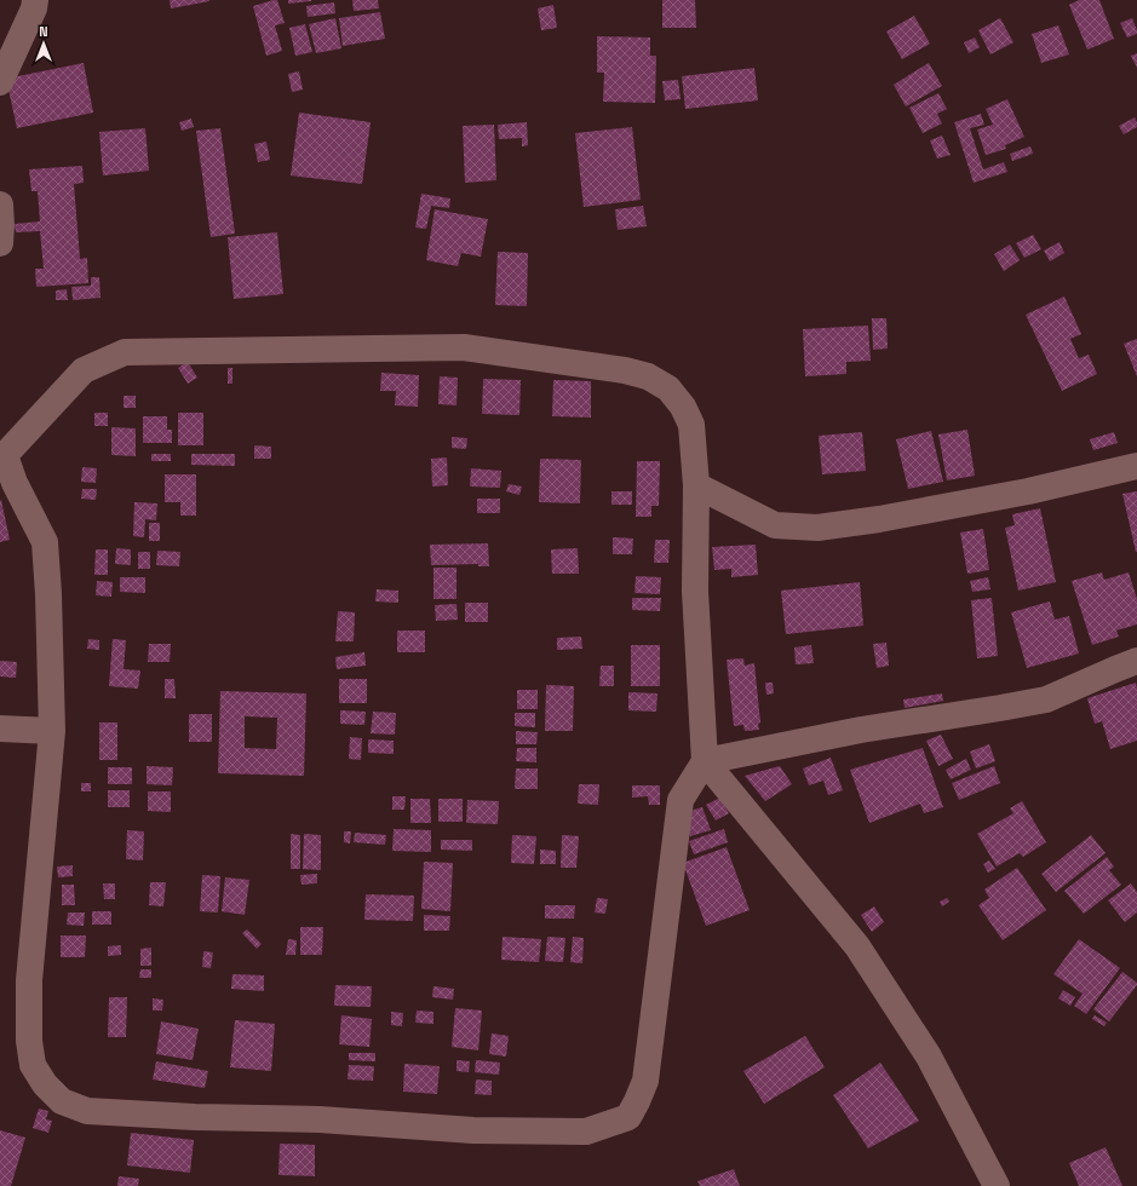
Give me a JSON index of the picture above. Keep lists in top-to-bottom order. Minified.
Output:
{"north":"top"}
